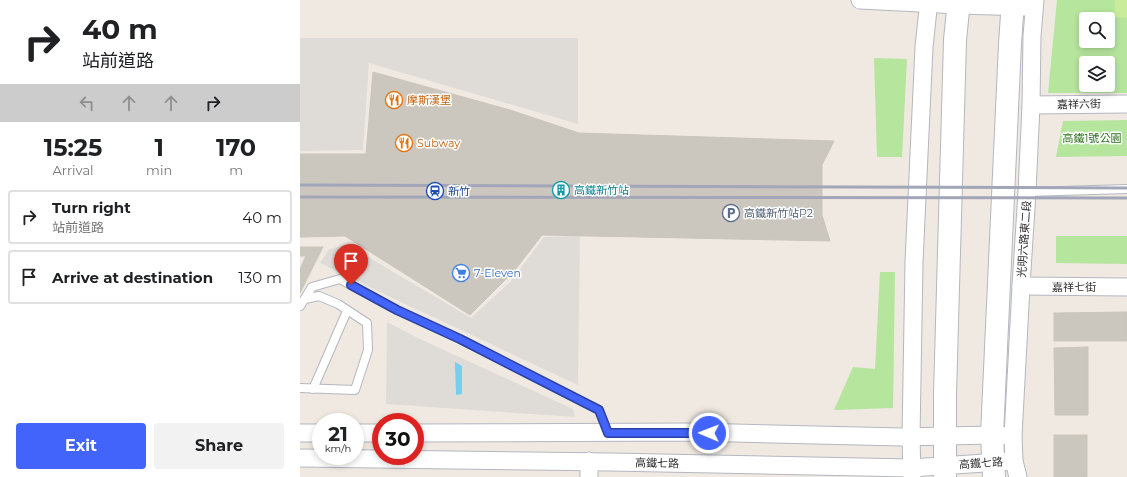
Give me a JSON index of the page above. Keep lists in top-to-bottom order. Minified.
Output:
{"streets":{"main road":["光明六路東二段"],"street":["嘉祥六街","嘉祥七街","高鐵七路"]},"crossings":[["嘉祥六街","光明六路東二段"],["光明六路東二段","嘉祥七街"],["光明六路東二段","高鐵七路"]],"parks":["高鐵1號公園"],"places":{"restaurant":["摩斯漢堡","Subway"],"building":["高鐵新竹站"],"station":["新竹"],"parking":["高鐵新竹站P2"],"supermarket":["7-Eleven"]},"page":{"turn":["40 m","站前道路"],"eta":["15:25","Arrival","1","min","170","m"],"list":[{"name":"Turn right","note":"站前道路","value":"40 m"},{"name":"Arrive at destination","value":"130 m"}],"speed":"21 km/h","limit":"30","buttons":["Exit","Share"]}}
